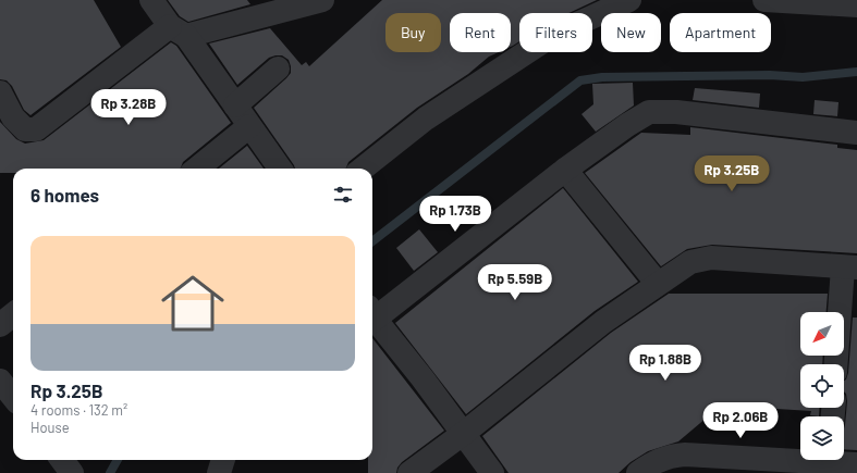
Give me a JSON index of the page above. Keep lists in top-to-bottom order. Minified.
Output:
{"north":"bottom left","page":{"chip":["Buy","Rent","Filters","New","Apartment"],"price":["Rp 3.28B","Rp 3.25B","Rp 1.73B","Rp 5.59B","Rp 1.88B","Rp 2.06B"],"heading":"6 homes","list":[{"name":"Rp 3.25B","note":"4 rooms · 132 m² · House"}]}}
